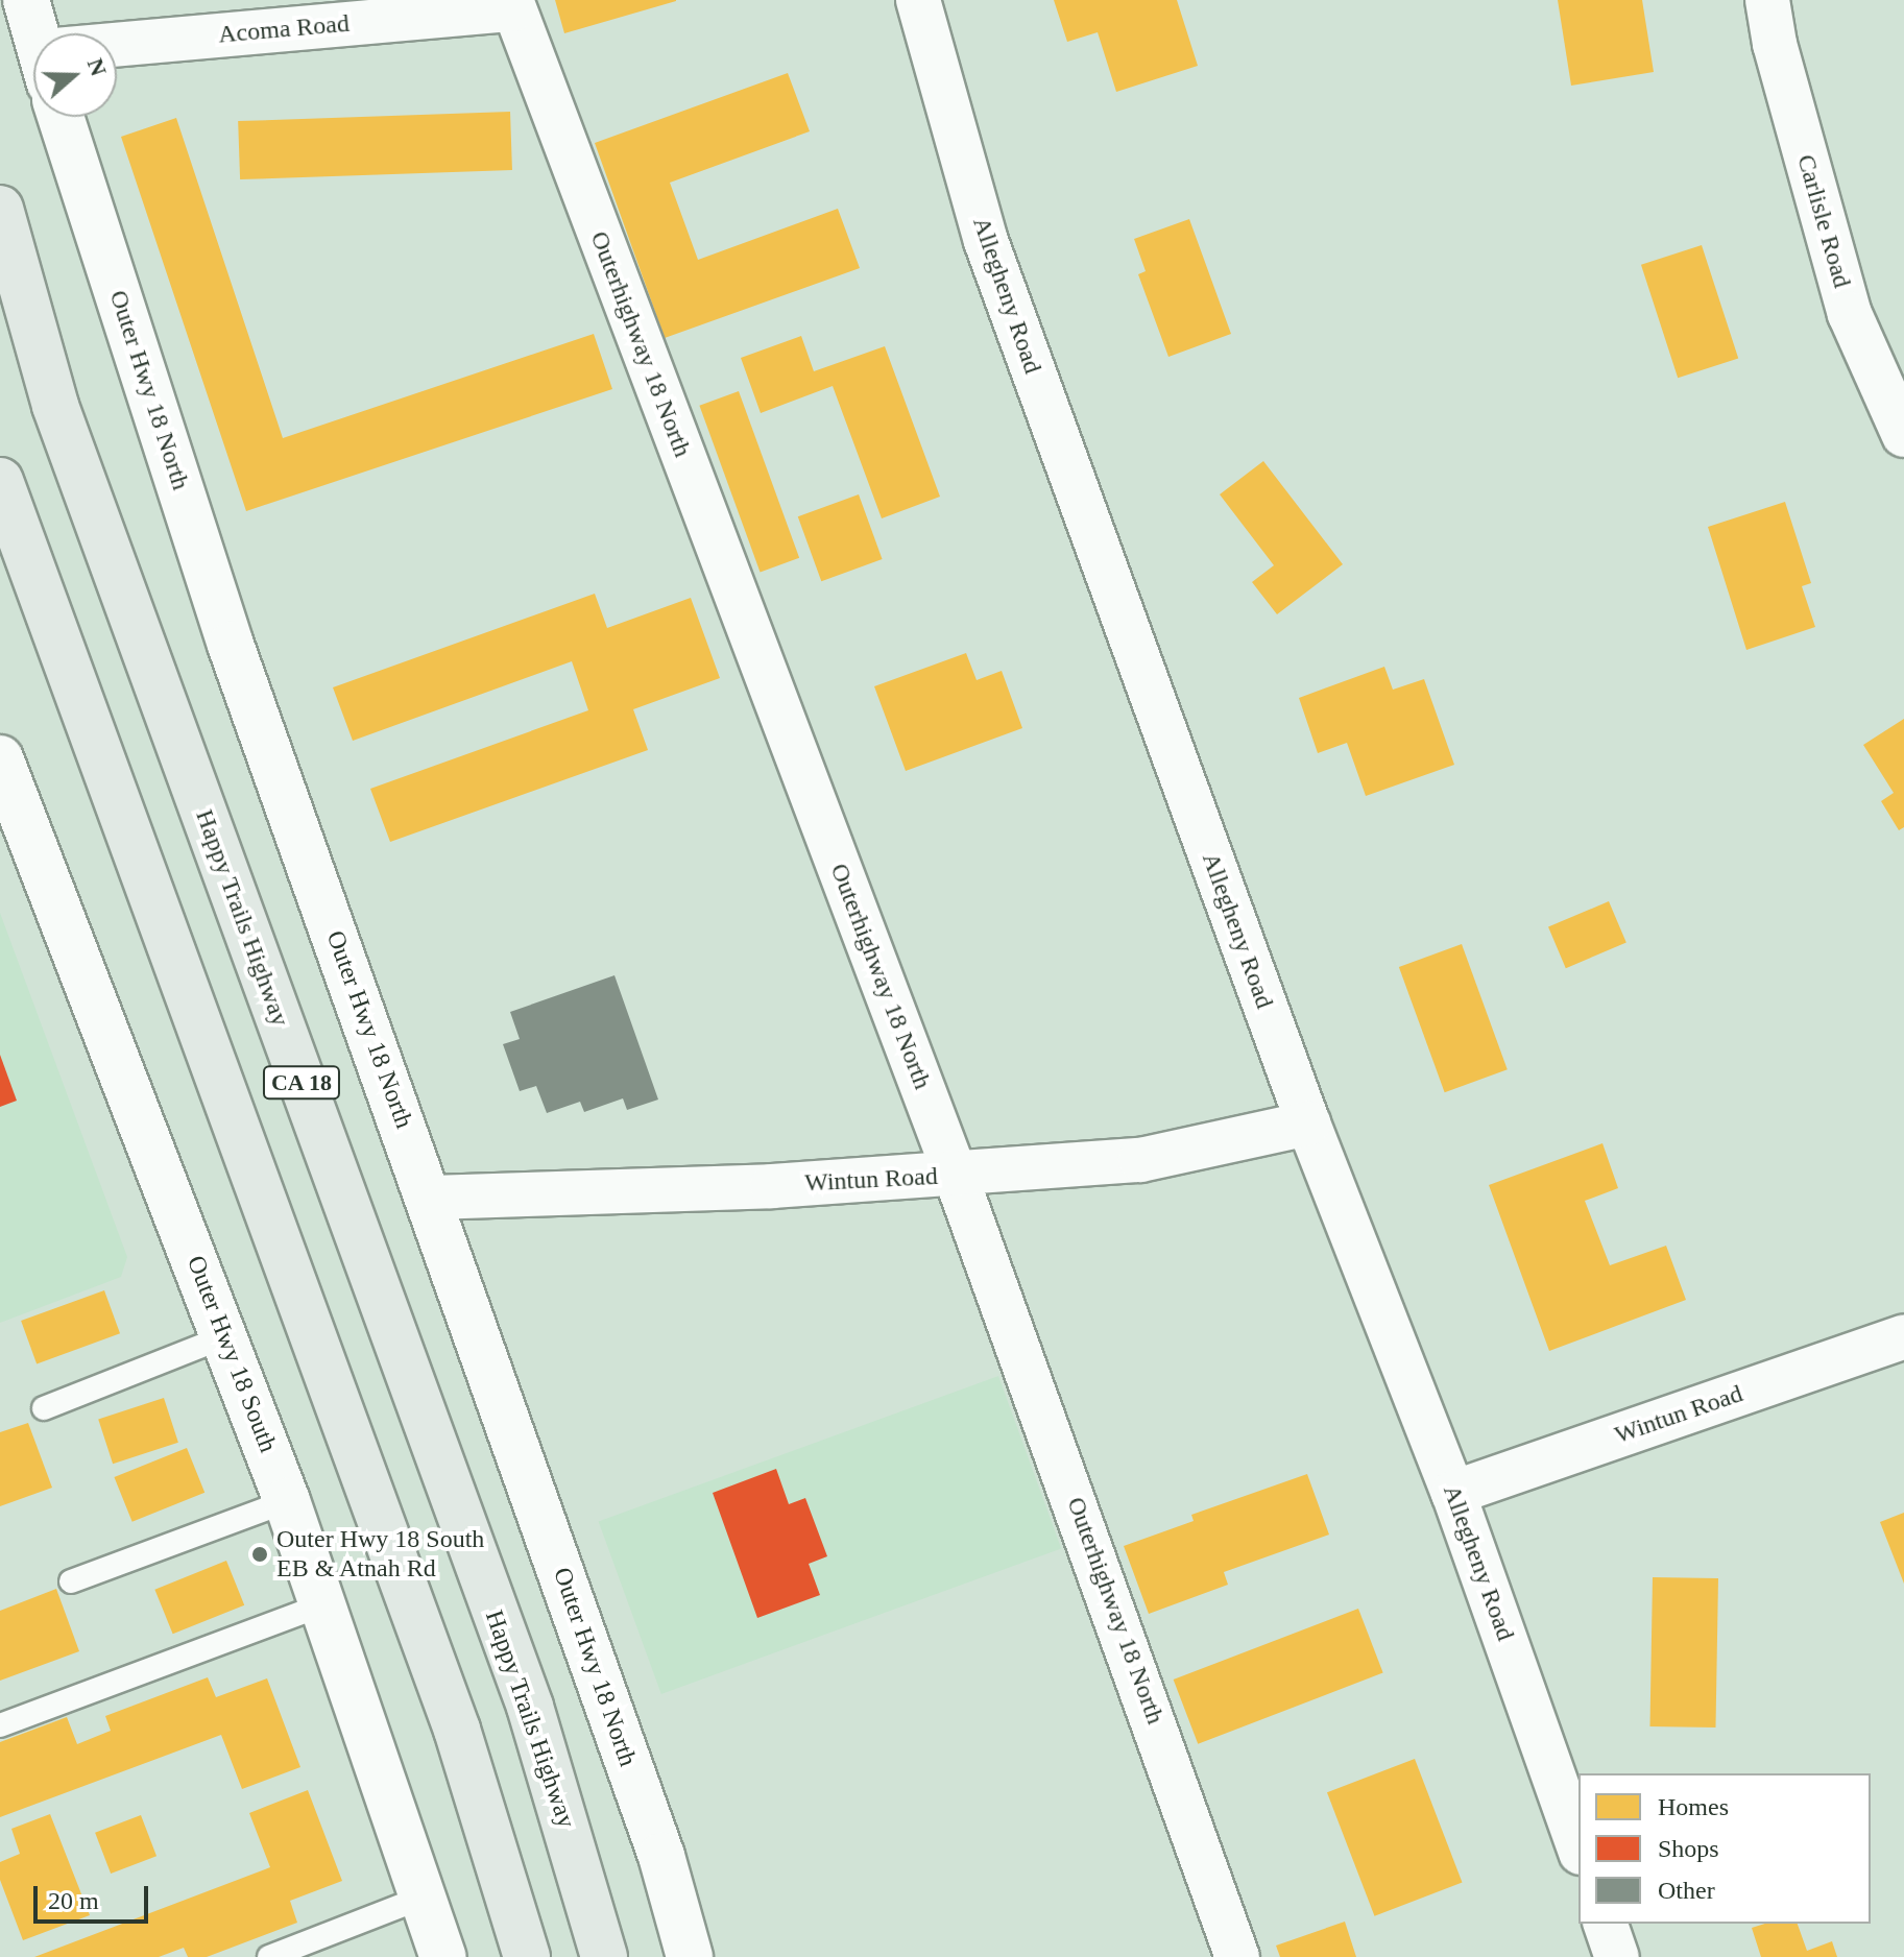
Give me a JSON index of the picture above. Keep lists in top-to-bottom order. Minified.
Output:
{"streets":{"main road":["Happy Trails Highway","CA 18"],"street":["Acoma Road","Carlisle Road","Allegheny Road","Outerhighway 18 North","Outer Hwy 18 North","Wintun Road","Outer Hwy 18 South"]},"crossings":[["Acoma Road","Outerhighway 18 North"],["Allegheny Road","Wintun Road"],["Outerhighway 18 North","Wintun Road"],["Outer Hwy 18 North","Wintun Road"]],"places":["Outer Hwy 18 South EB & Atnah Rd"],"legend":["Homes","Shops","Other"],"scale_bar":"20 m","north":"right"}
